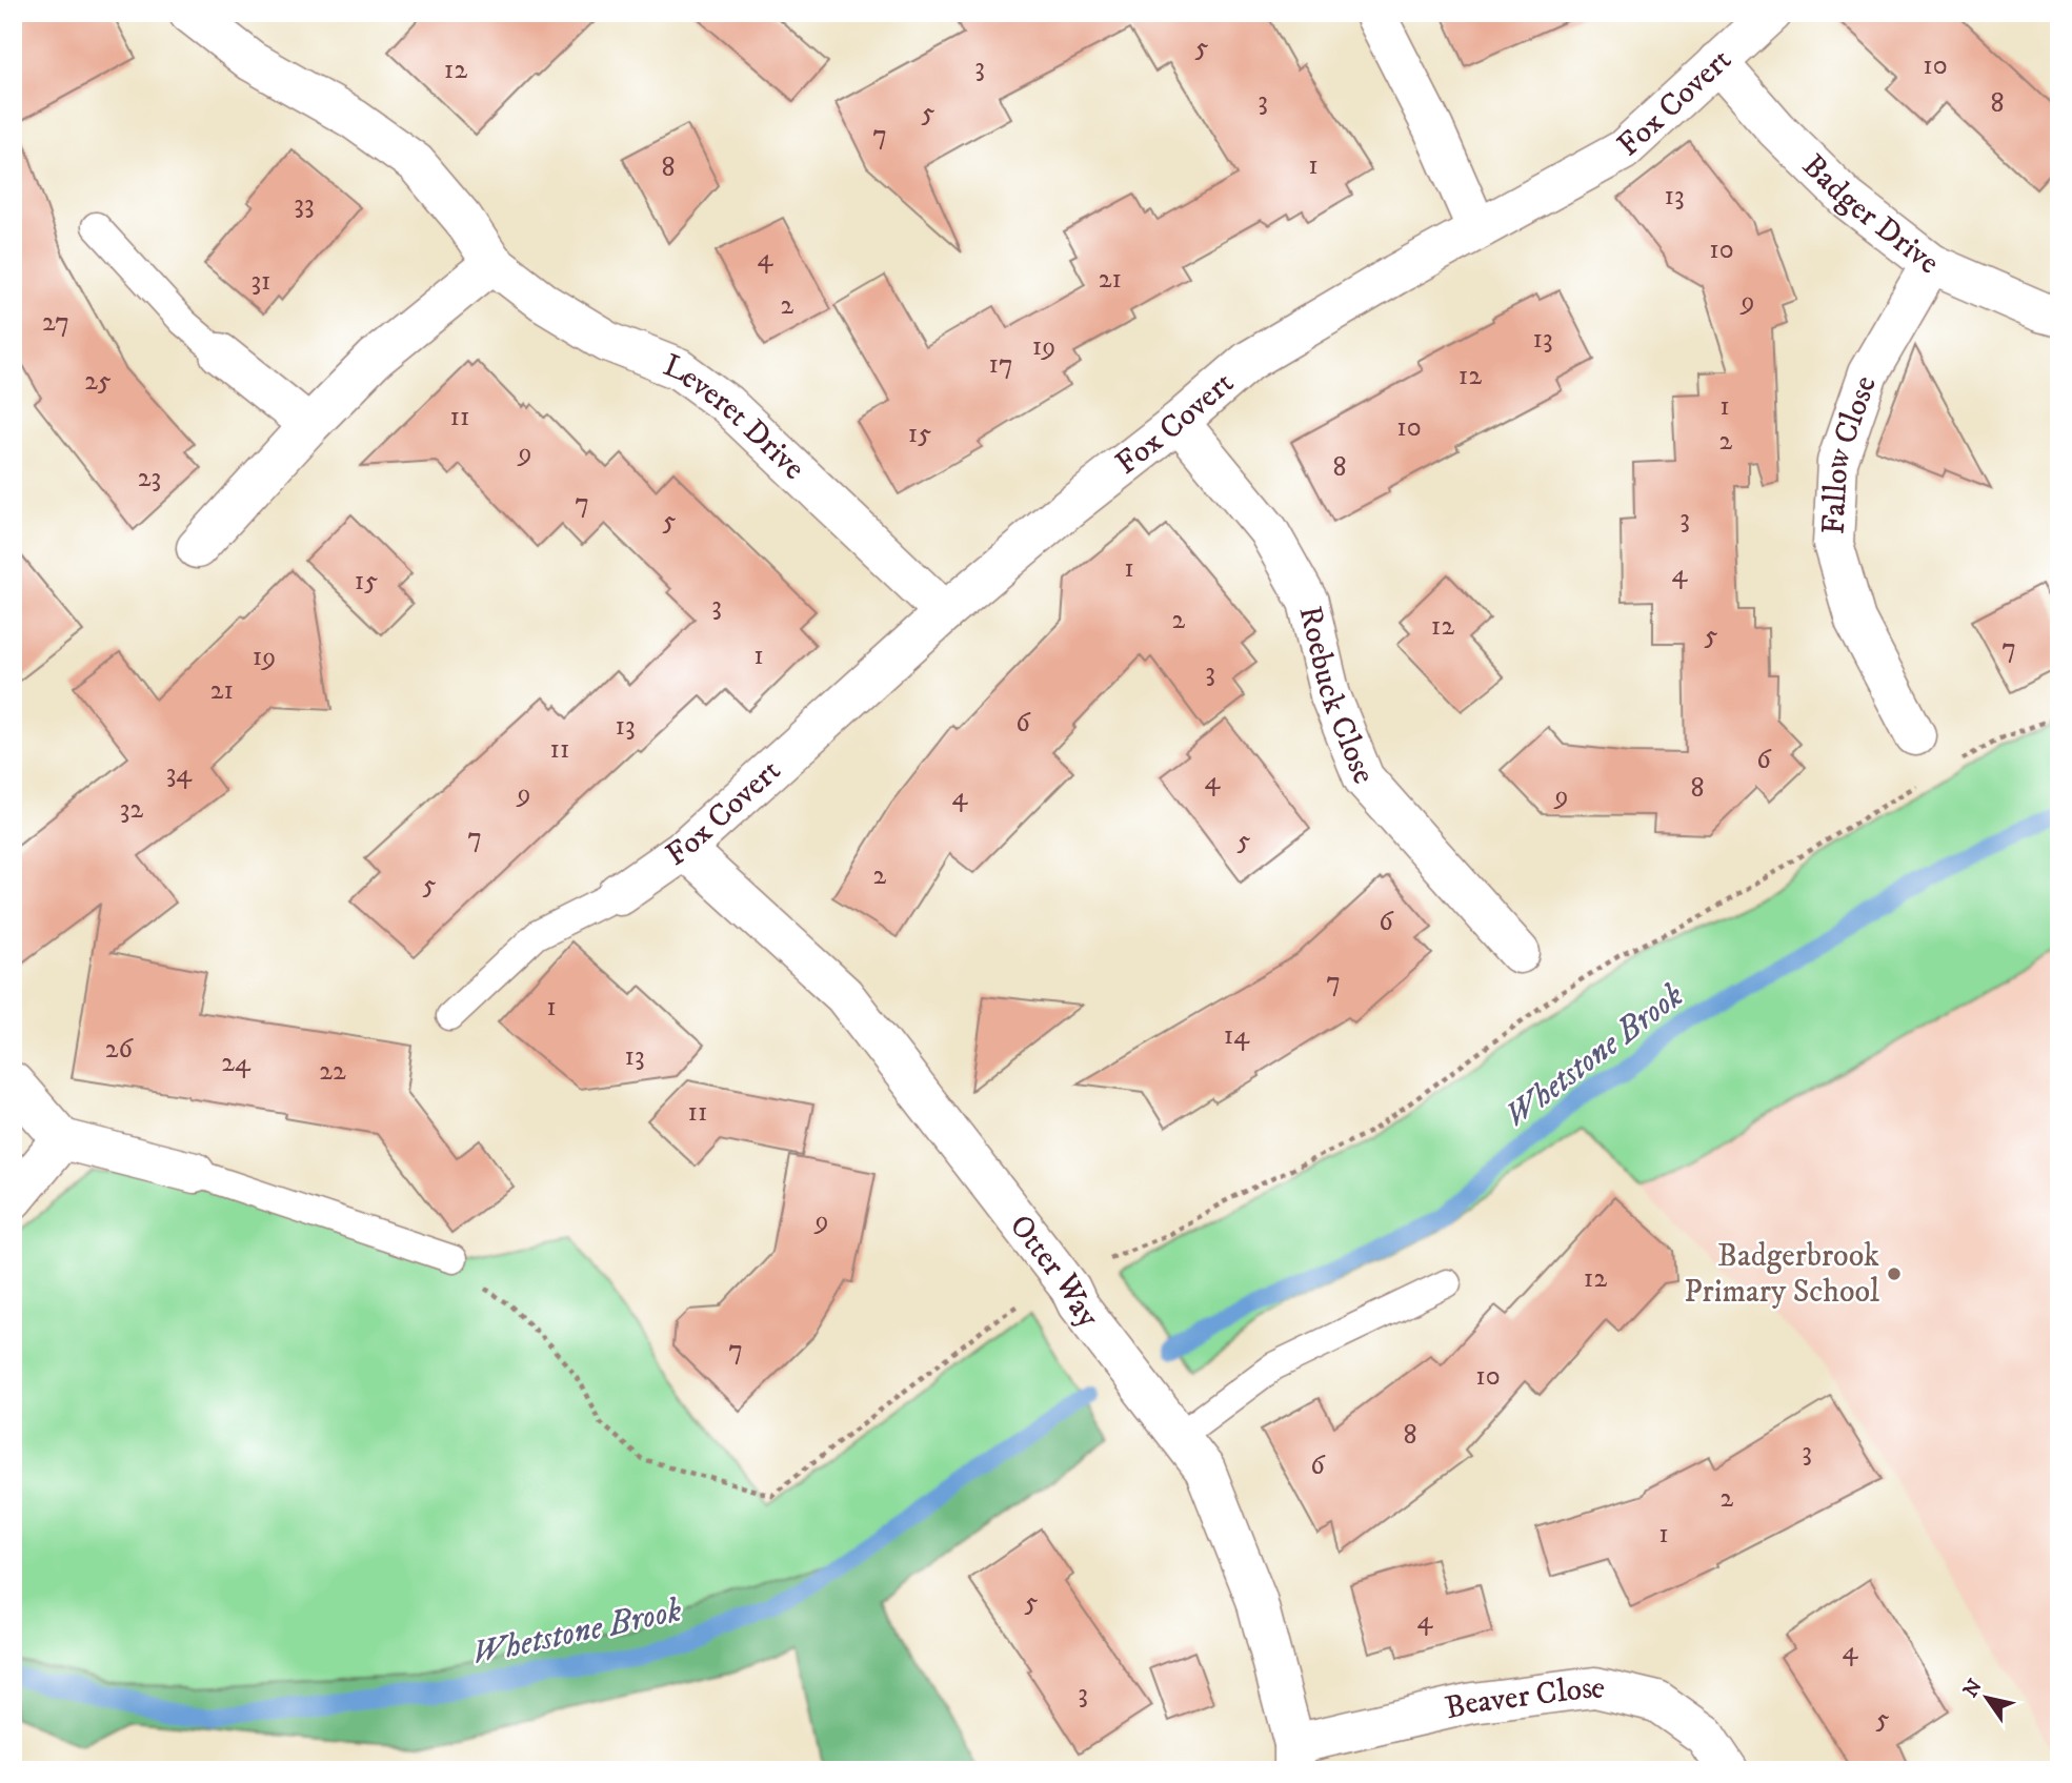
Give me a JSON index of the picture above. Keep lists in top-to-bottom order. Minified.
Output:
{"streets":{"street":["Fox Covert","Badger Drive","Leveret Drive","Fallow Close","Roebuck Close","Otter Way","Beaver Close"]},"crossings":[["Fox Covert","Badger Drive"],["Fox Covert","Leveret Drive"],["Fox Covert","Roebuck Close"],["Fox Covert","Otter Way"],["Badger Drive","Fallow Close"],["Otter Way","Beaver Close"]],"water":["Whetstone Brook"],"places":["Badgerbrook Primary School"],"house_numbers":["5","10","3","12","3","8","5","7","1","8","13","33","10","4","21","31","9","2","27","13","19","17","12","25","1","11","10","15","2","9","8","23","7","3","5","1","4","15","3","2","12","5","7","1","19","3","21","6","13","11","6","34","4","8","9","9","4","32","7","5","2","5","6","7","1","14","26","13","24","22","11","9","12","7","10","8","3","6","2","1","5","4","4","3","5"],"north":"top left"}
